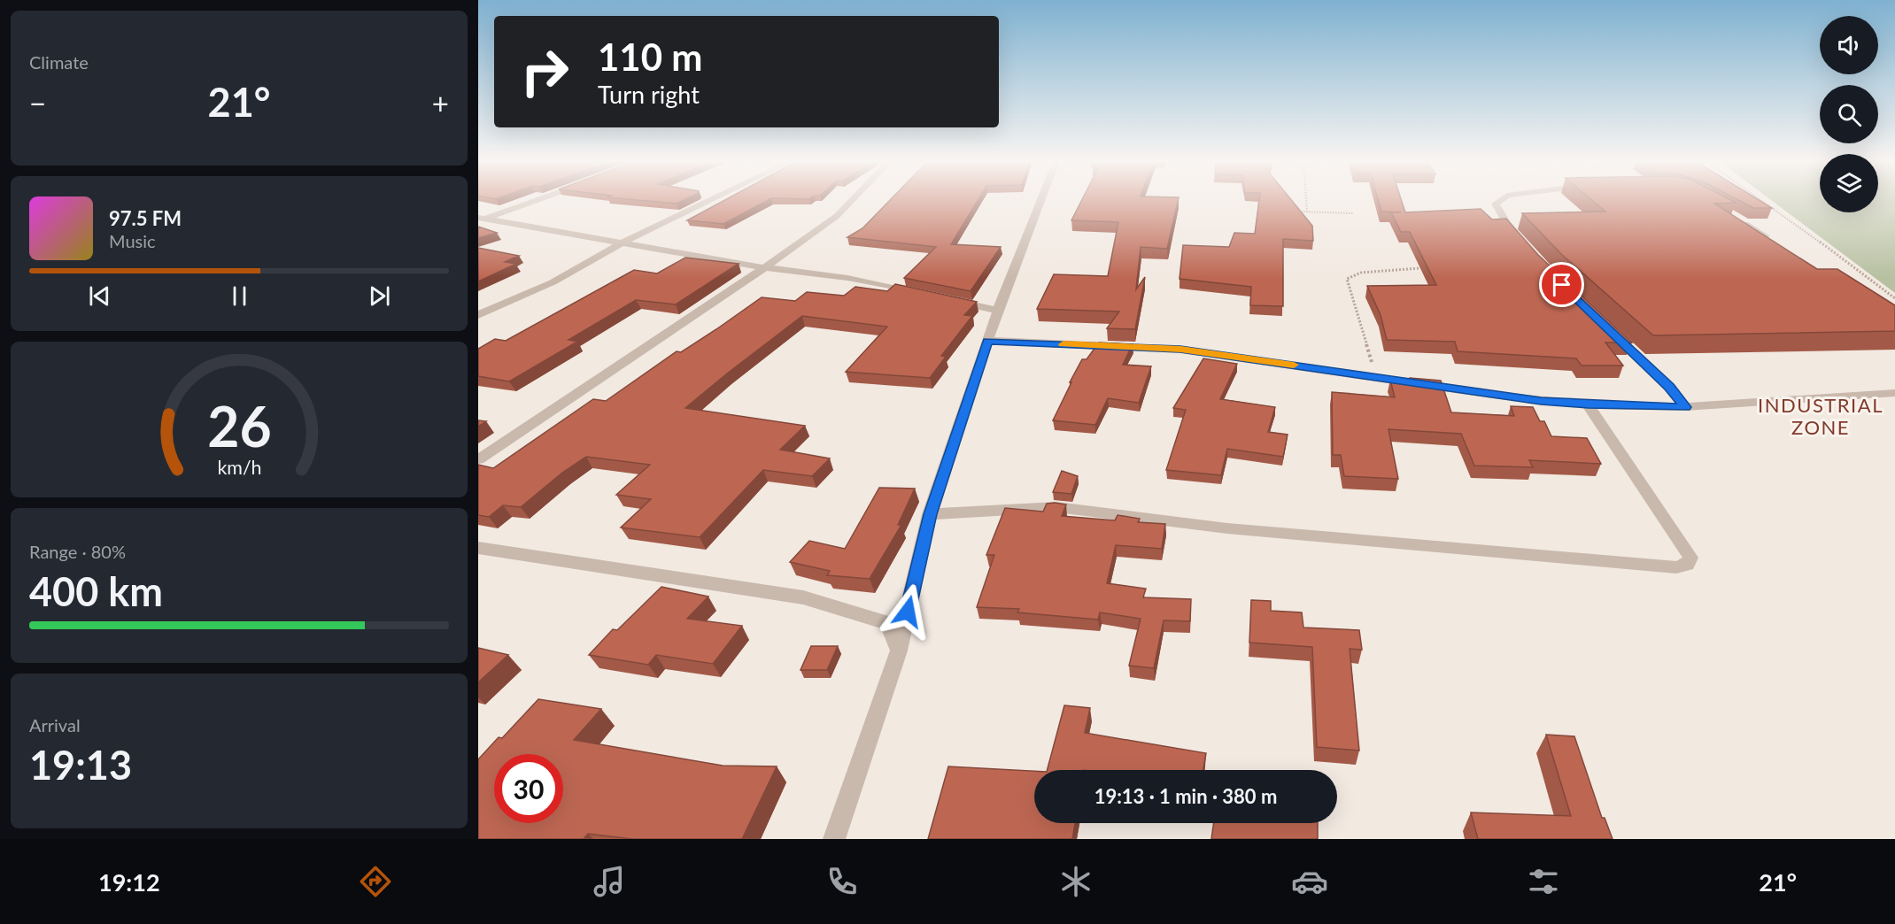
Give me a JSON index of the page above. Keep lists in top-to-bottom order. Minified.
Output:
{"districts":["INDUSTRIAL ZONE"],"page":{"tile":["Climate",["Range · 80%","400 km"],["Arrival","19:13"]],"turn":["110 m","Turn right"],"heat":["−","21°","+"],"song":["97.5 FM","Music"],"limit":"30","trip":"19:13 · 1 min · 380 m","tabs":["19:12","21°"],"gauge":["26","km/h"]}}
